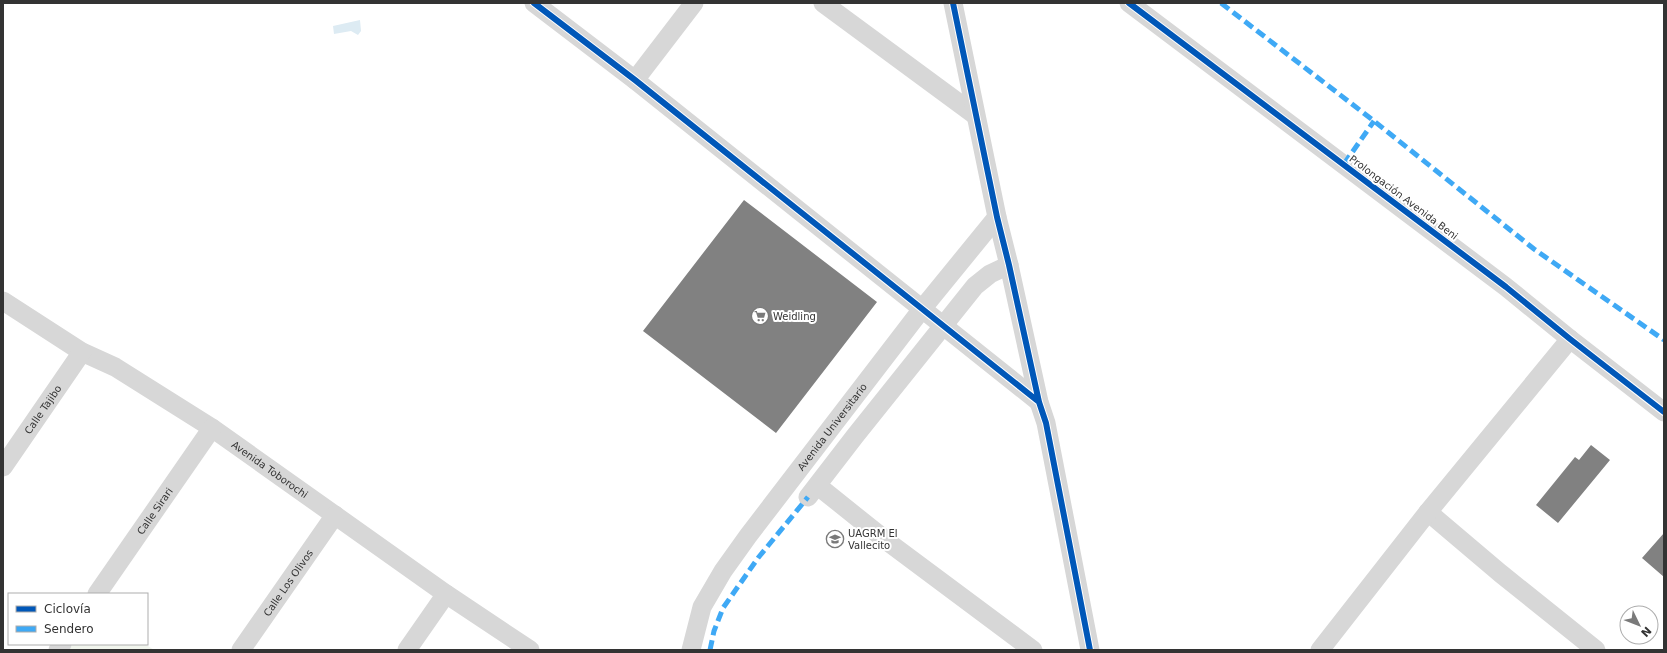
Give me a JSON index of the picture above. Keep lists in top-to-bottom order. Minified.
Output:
{"streets":{"street":["Prolongación Avenida Beni","Calle Tajibo","Avenida Universitario","Avenida Toborochi","Calle Sirari","Calle Los Olivos"]},"crossings":[["Calle Tajibo","Avenida Toborochi"],["Avenida Toborochi","Calle Sirari"],["Avenida Toborochi","Calle Los Olivos"]],"places":{"supermarket":["Weidling"],"school or university":["UAGRM El Vallecito"]},"legend":["Ciclovía","Sendero"],"north":"bottom right"}
